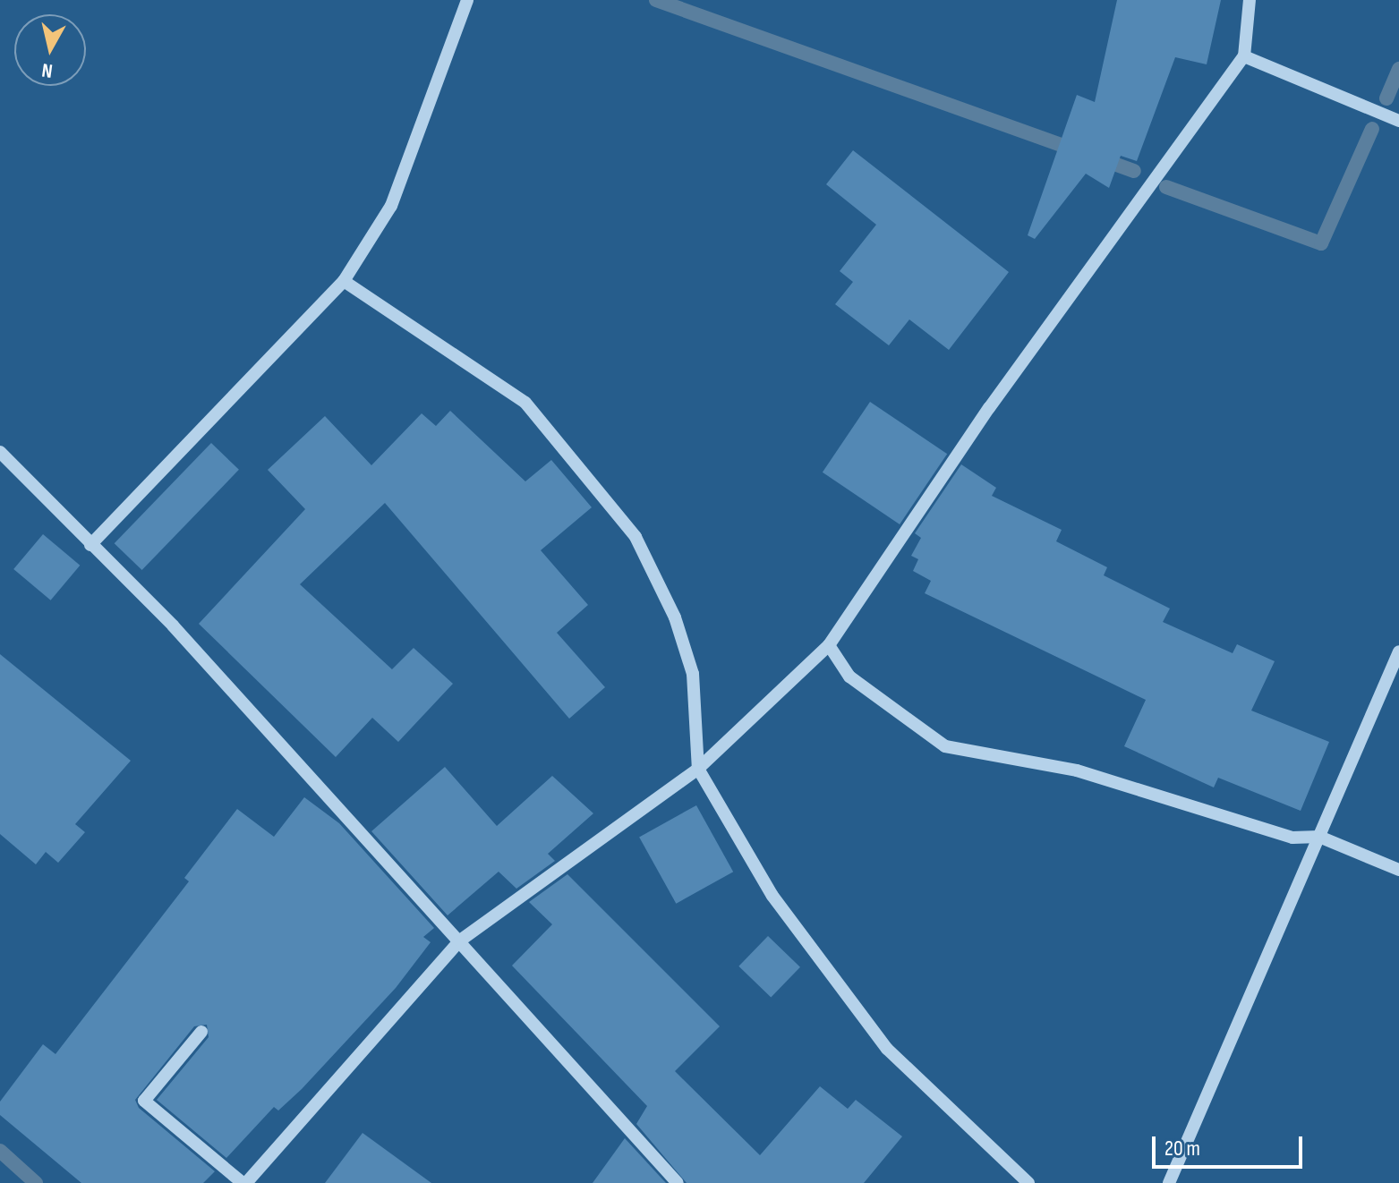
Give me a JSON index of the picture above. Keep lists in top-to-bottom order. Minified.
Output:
{"scale_bar":"20 m","north":"bottom"}
